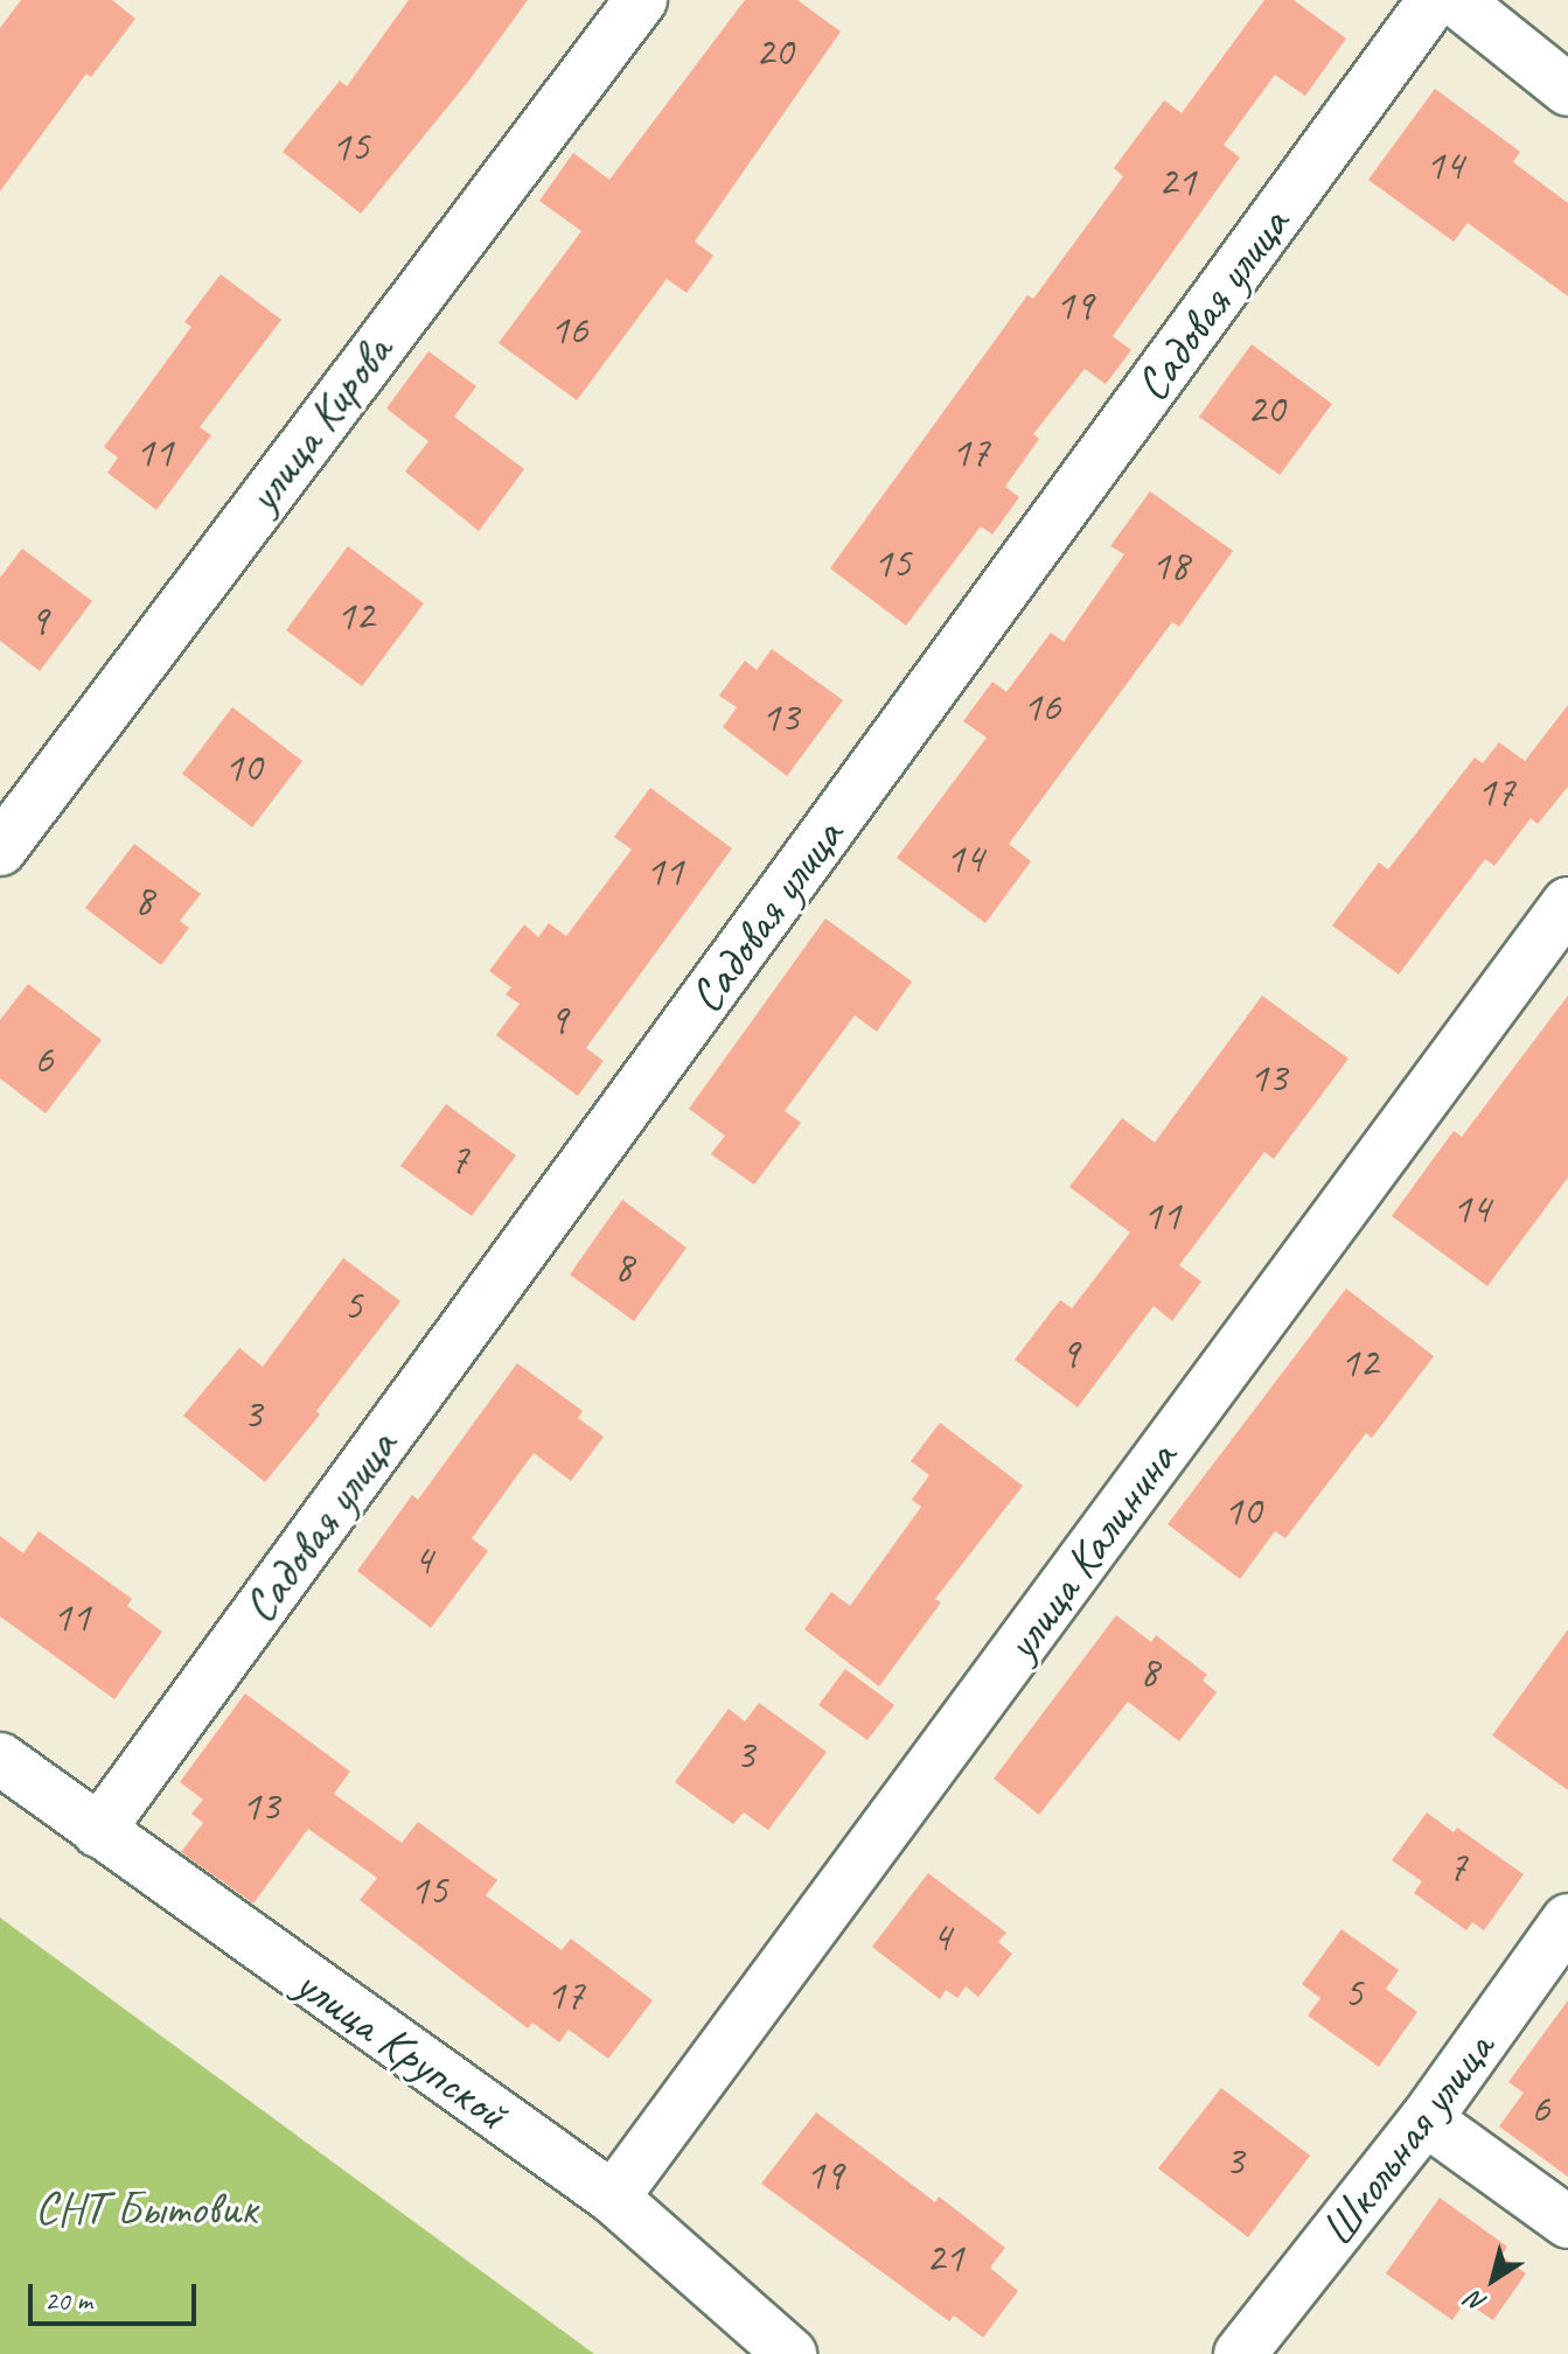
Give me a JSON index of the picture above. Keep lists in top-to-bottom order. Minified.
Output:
{"streets":{"street":["Садовая улица","улица Кирова","улица Калинина","улица Крупской","Школьная улица"]},"crossings":[["Садовая улица","улица Крупской"],["улица Калинина","улица Крупской"]],"parks":["СНТ Бытовик"],"house_numbers":["20","15","14","21","19","16","20","11","17","15","18","12","9","16","13","10","17","14","11","8","9","6","13","7","14","11","8","5","9","12","3","10","4","11","8","3","13","7","15","4","5","17","6","3","19","21"],"scale_bar":"20 m","north":"bottom left"}
